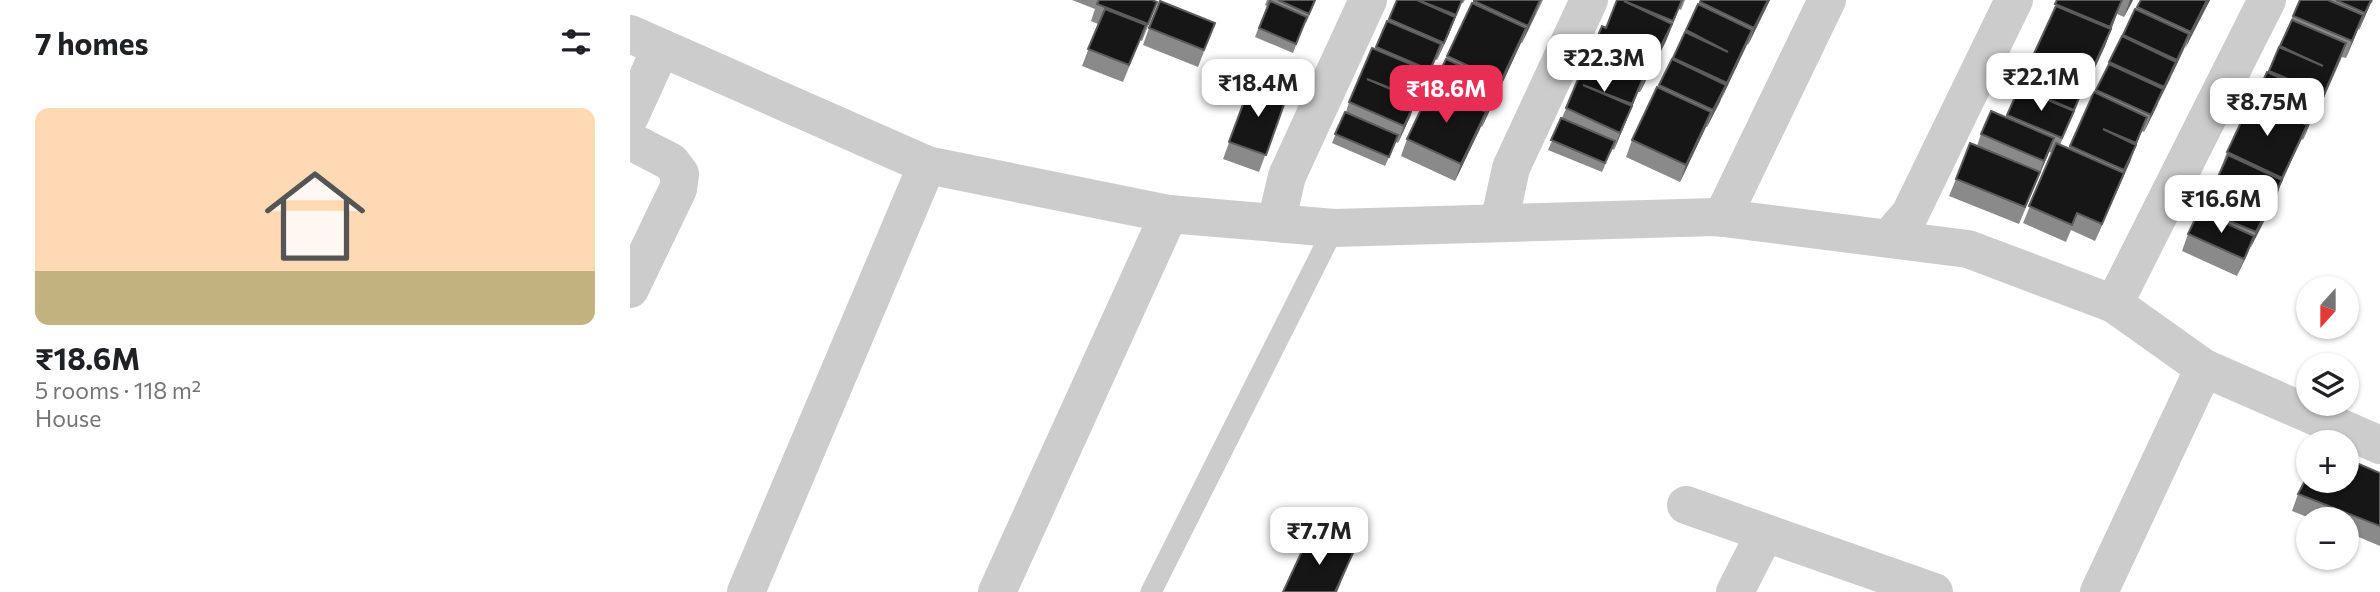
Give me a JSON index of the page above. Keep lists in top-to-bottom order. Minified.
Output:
{"north":"bottom","page":{"heading":"7 homes","price":["₹22.3M","₹22.1M","₹18.4M","₹18.6M","₹8.75M","₹16.6M","₹7.7M"],"list":[{"name":"₹18.6M","note":"5 rooms · 118 m² · House"}],"map_buttons":["+","−"]}}
